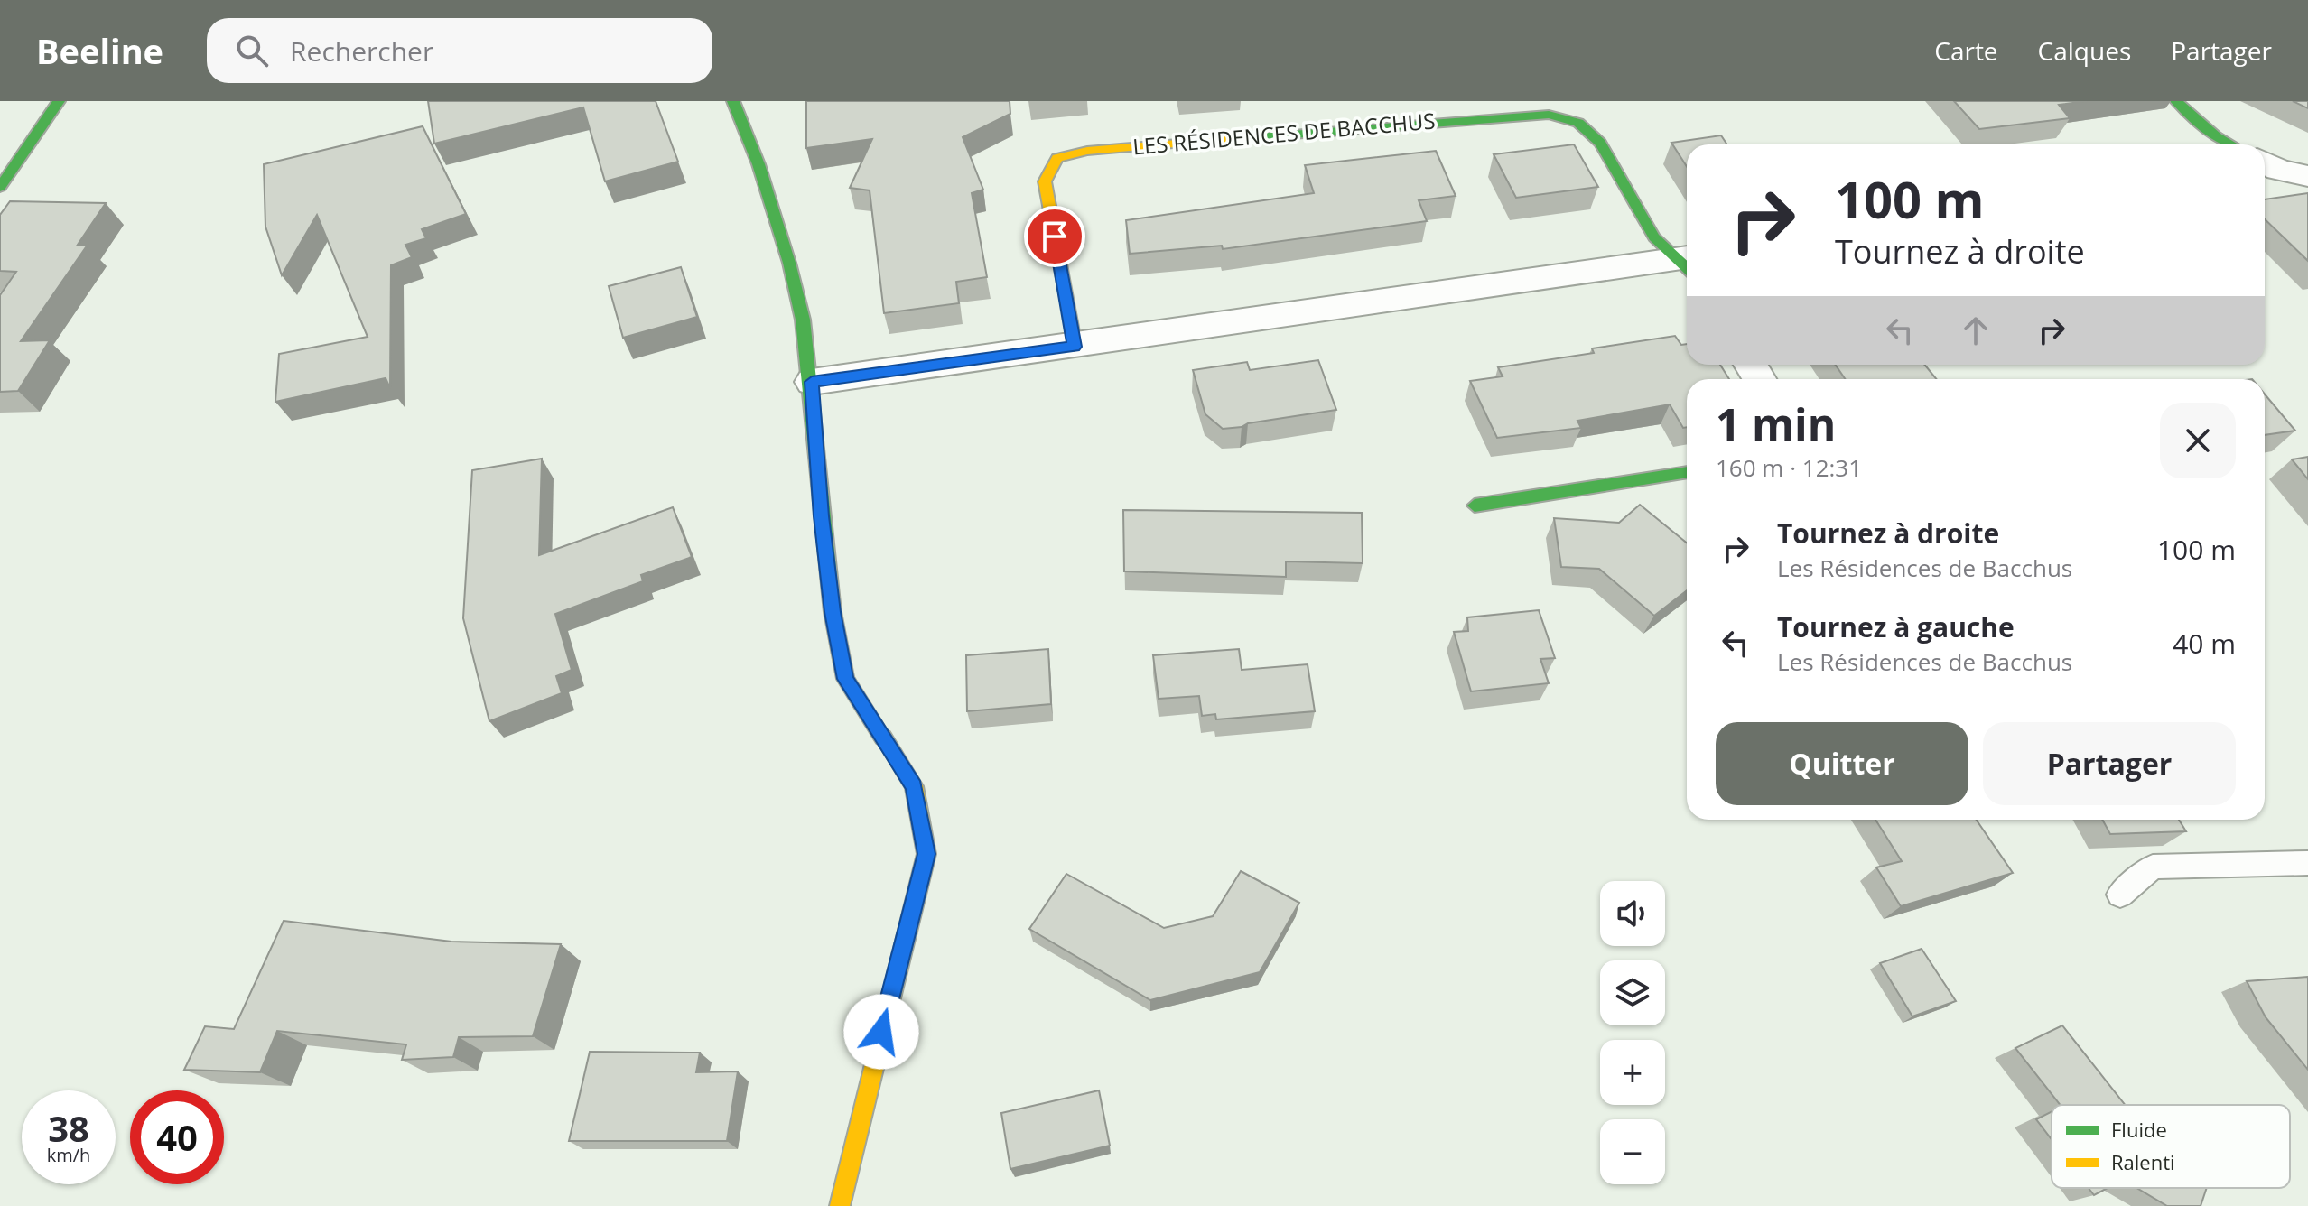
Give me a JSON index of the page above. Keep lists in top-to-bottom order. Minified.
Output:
{"streets":{"street":["LES RÉSIDENCES DE BACCHUS"]},"legend":["Fluide","Ralenti"],"page":{"header":"Beeline","search":"Rechercher","nav":["Carte","Calques","Partager"],"turn":["100 m","Tournez à droite"],"heading":["1 min","160 m · 12:31"],"list":[{"name":"Tournez à droite","note":"Les Résidences de Bacchus","value":"100 m"},{"name":"Tournez à gauche","note":"Les Résidences de Bacchus","value":"40 m"}],"buttons":["Quitter","Partager"],"map_buttons":["+","−"],"speed":"38 km/h","limit":"40"}}
